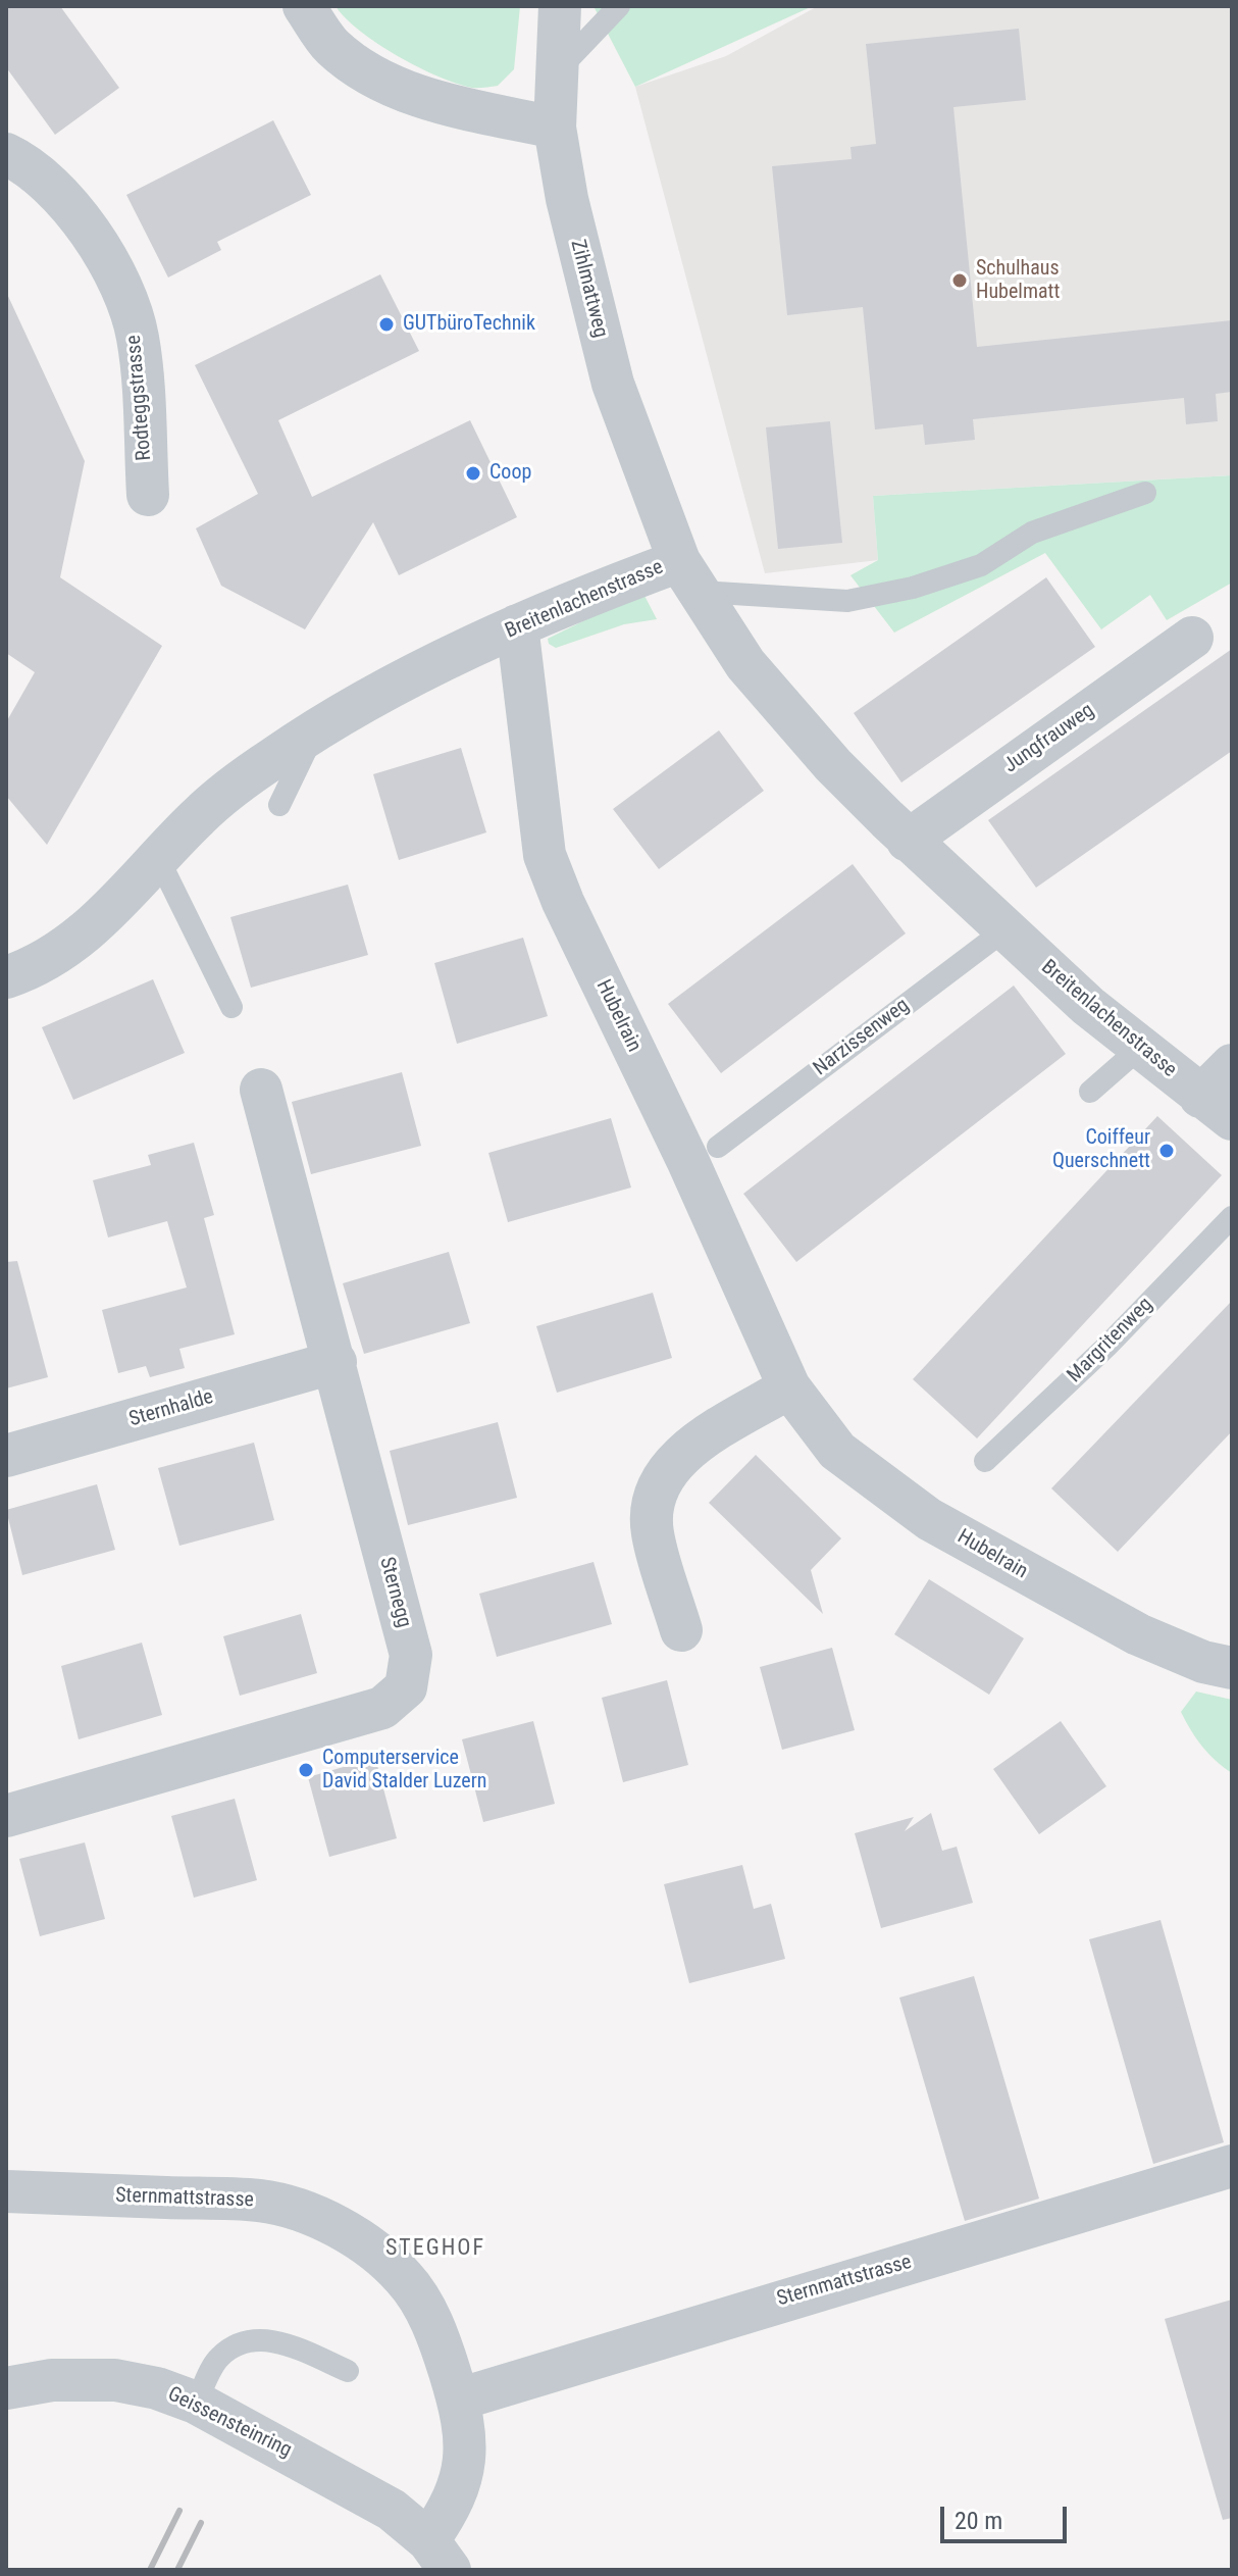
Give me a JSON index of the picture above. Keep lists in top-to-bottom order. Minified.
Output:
{"streets":{"street":["Zihlmattweg","Rodteggstrasse","Breitenlachenstrasse","Jungfrauweg","Hubelrain","Sternhalde","Sternegg","Sternmattstrasse","Geissensteinring"],"lane":["Narzissenweg","Margritenweg"]},"crossings":[["Zihlmattweg","Breitenlachenstrasse"],["Breitenlachenstrasse","Jungfrauweg"],["Breitenlachenstrasse","Hubelrain"],["Breitenlachenstrasse","Narzissenweg"],["Sternhalde","Sternegg"],["Sternmattstrasse","Geissensteinring"]],"districts":["STEGHOF"],"places":["Schulhaus Hubelmatt","GUTbüroTechnik","Coop","Coiffeur Querschnett","Computerservice David Stalder Luzern"],"scale_bar":"20 m"}
